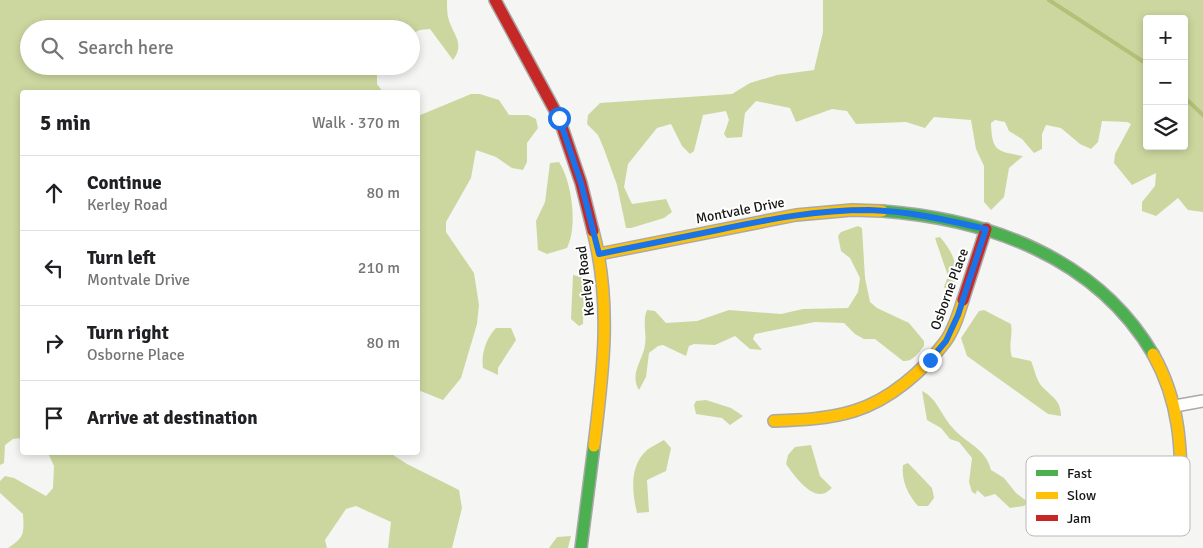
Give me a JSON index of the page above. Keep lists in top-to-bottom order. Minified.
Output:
{"streets":{"street":["Montvale Drive","Kerley Road","Osborne Place"]},"crossings":[["Montvale Drive","Kerley Road"],["Montvale Drive","Osborne Place"]],"legend":["Fast","Slow","Jam"],"page":{"map_buttons":["+","−"],"search":"Search here","heading":["5 min","Walk · 370 m"],"list":[["Continue","Kerley Road","80 m"],["Turn left","Montvale Drive","210 m"],["Turn right","Osborne Place","80 m"],"Arrive at destination"]}}
